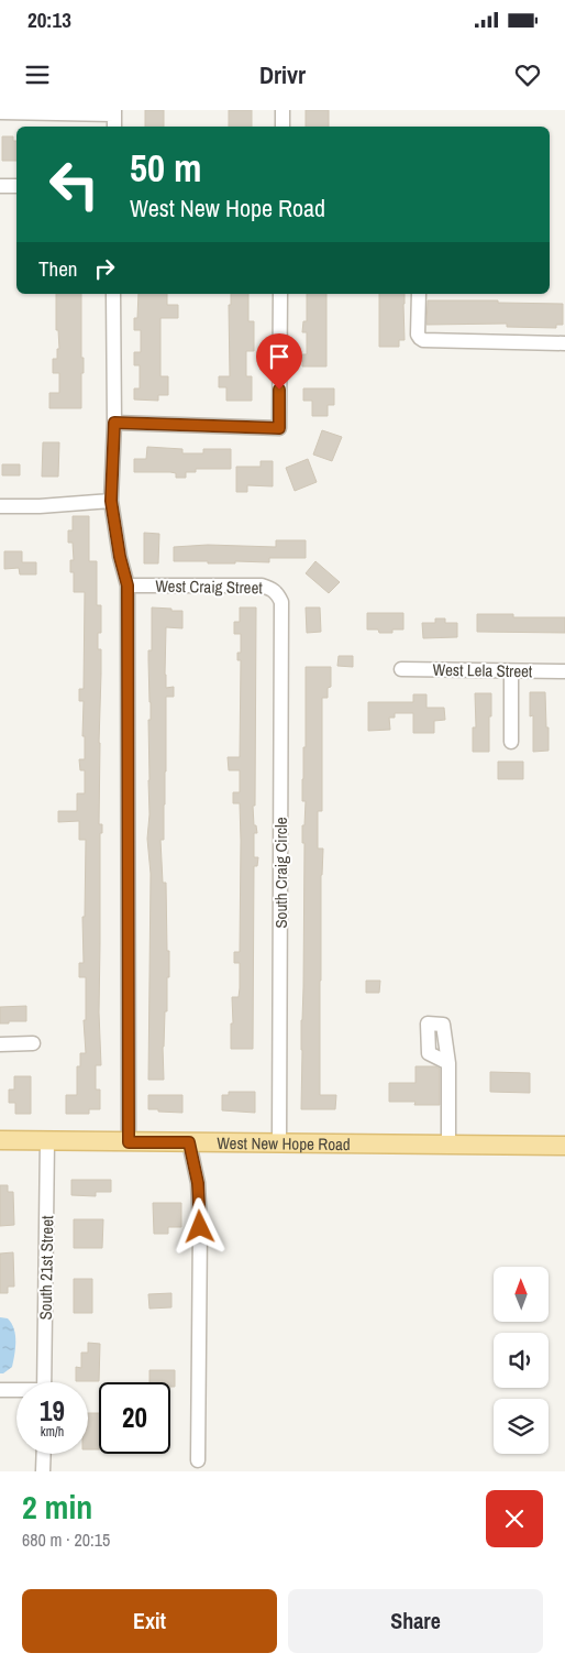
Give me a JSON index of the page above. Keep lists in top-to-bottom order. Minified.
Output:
{"streets":{"main road":["West New Hope Road"],"street":["West Craig Street","West Lela Street","South Craig Circle","South 21st Street"]},"crossings":[["West Craig Street","South Craig Circle"],["South Craig Circle","West New Hope Road"],["West New Hope Road","South 21st Street"]],"north":"top","page":{"status":"20:13","header":"Drivr","turn":["50 m","West New Hope Road"],"then":"Then","speed":"19 km/h","limit":"20","heading":["2 min","680 m · 20:15"],"buttons":["Exit","Share"]}}
